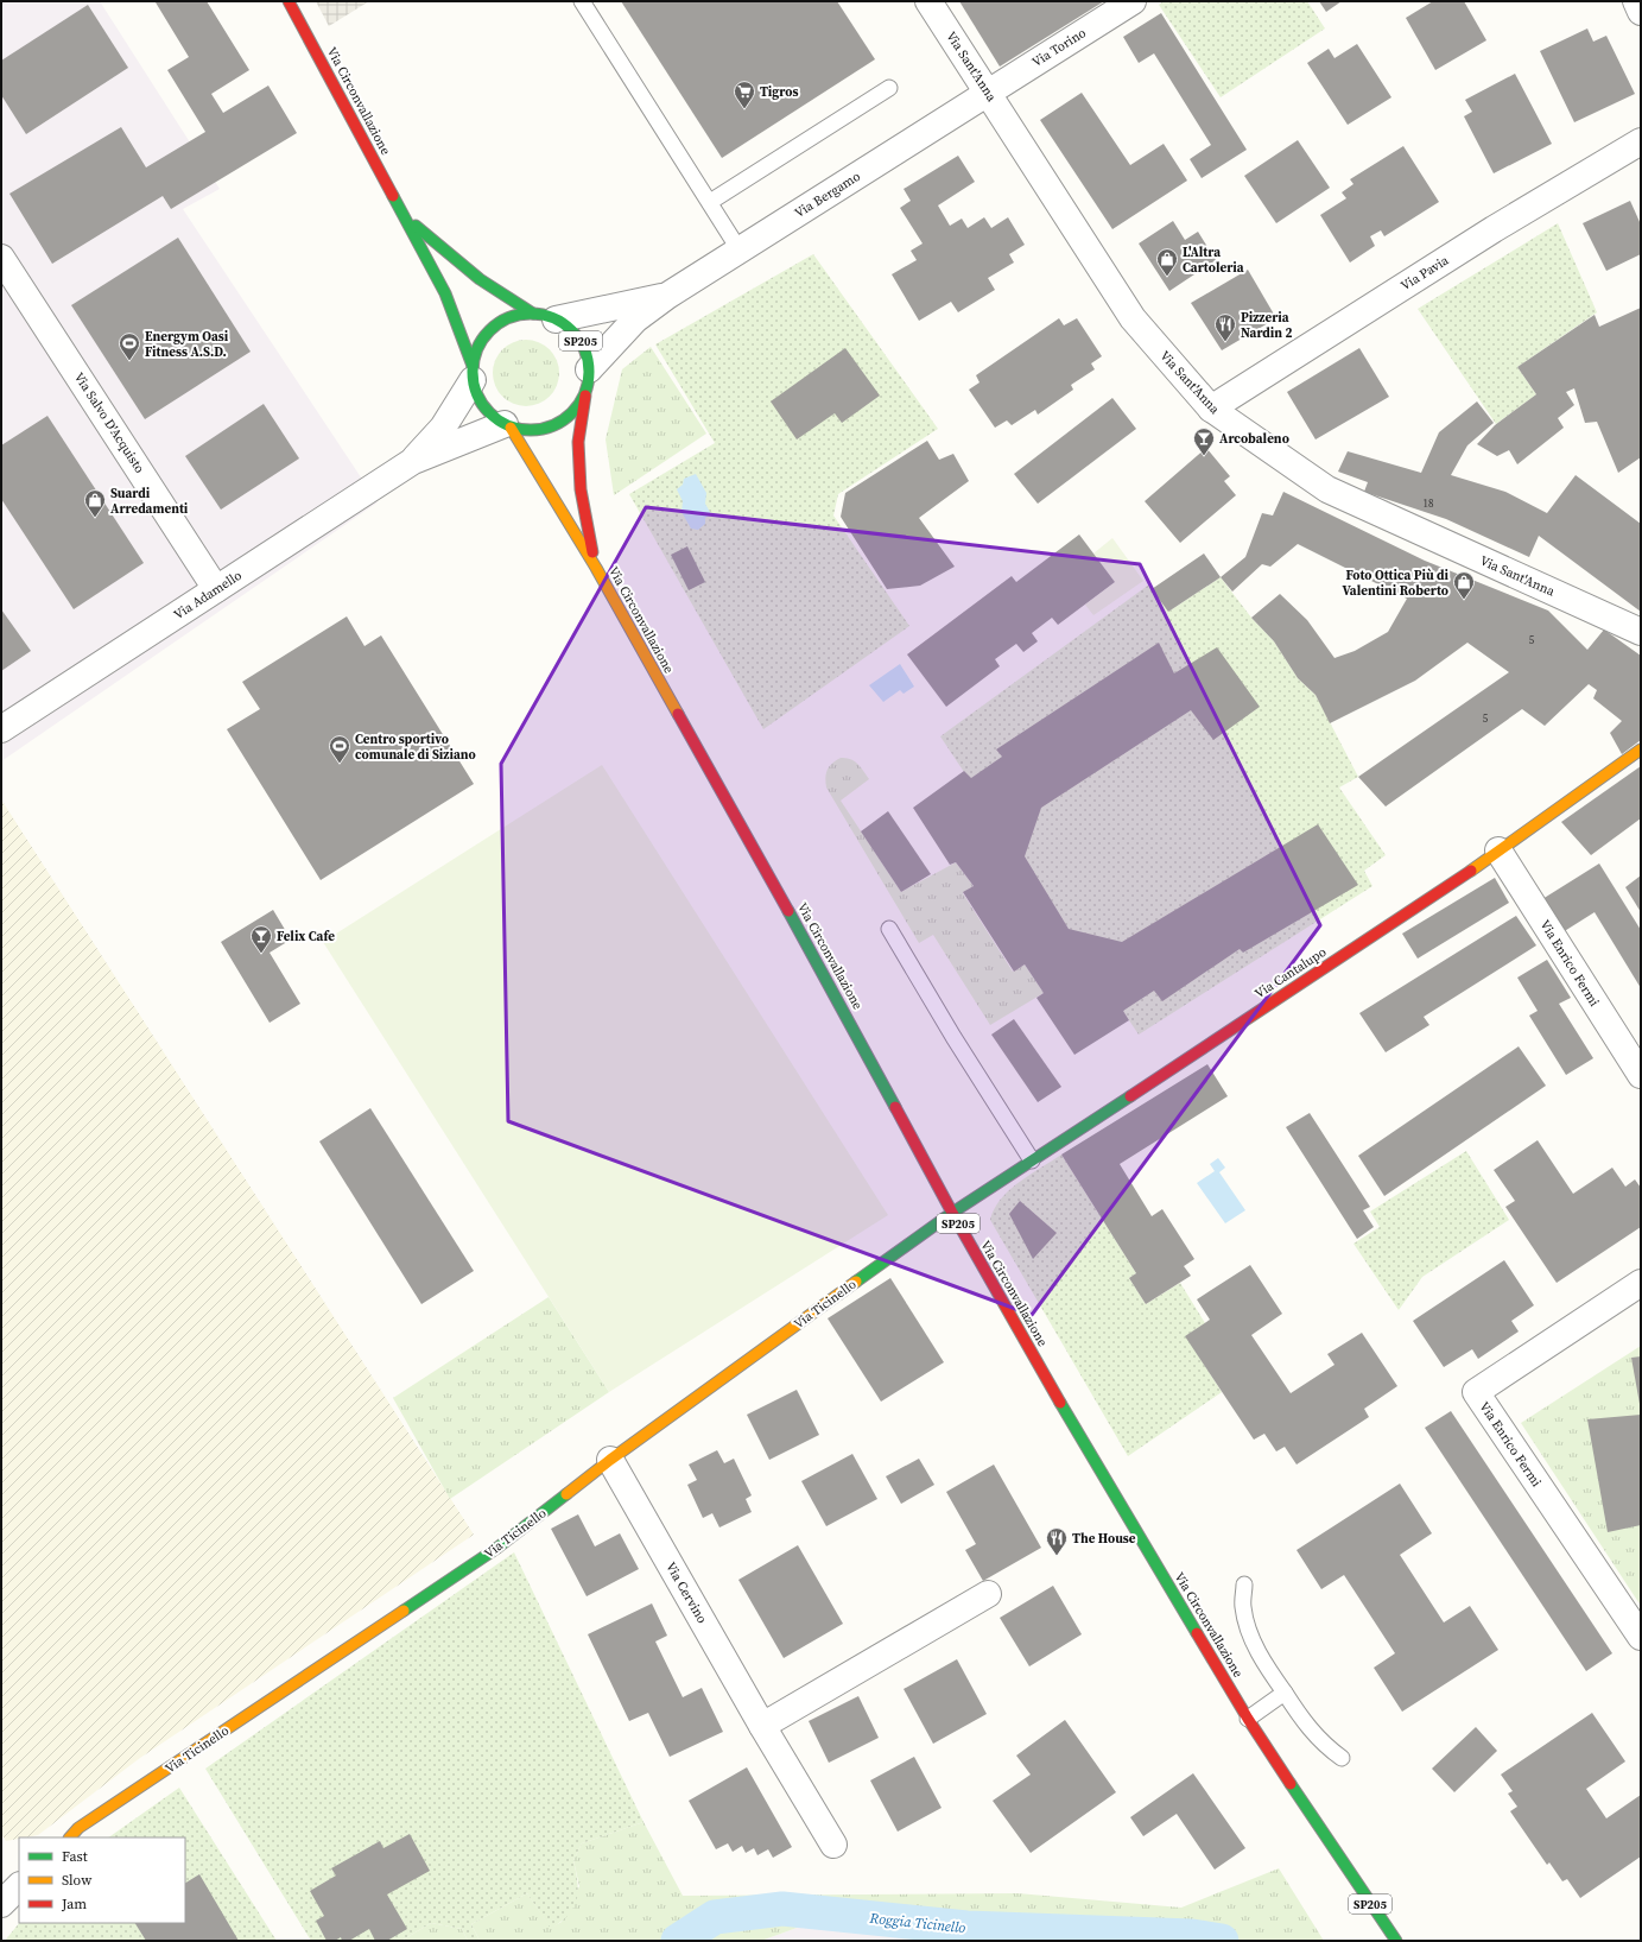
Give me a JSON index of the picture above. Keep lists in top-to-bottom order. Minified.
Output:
{"streets":{"main road":["Via Circonvallazione","SP205","Via Cantalupo","Via Ticinello"],"street":["Via Torino","Via Sant'Anna","Via Bergamo","Via Pavia","Via Salvo D'Acquisto","Via Adamello","Via Enrico Fermi","Via Cervino"]},"crossings":[["Via Torino","Via Sant'Anna"],["Via Torino","Via Bergamo"],["Via Sant'Anna","Via Bergamo"],["Via Sant'Anna","Via Pavia"],["Via Circonvallazione","SP205"],["Via Circonvallazione","Via Cantalupo"],["Via Circonvallazione","Via Ticinello"],["Via Bergamo","SP205"],["Via Salvo D'Acquisto","Via Adamello"],["Via Enrico Fermi","Via Cantalupo"],["Via Cantalupo","Via Ticinello"],["Via Ticinello","Via Cervino"]],"water":["Roggia Ticinello"],"places":{"supermarket":["Tigros"],"shop":["L'Altra Cartoleria","Suardi Arredamenti","Foto Ottica Più di Valentini Roberto"],"restaurant":["Pizzeria Nardin 2","The House"],"sports":["Energym Oasi Fitness A.S.D.","Centro sportivo comunale di Siziano"],"bar":["Arcobaleno","Felix Cafe"]},"house_numbers":["18","5","5"],"legend":["Fast","Slow","Jam"]}
